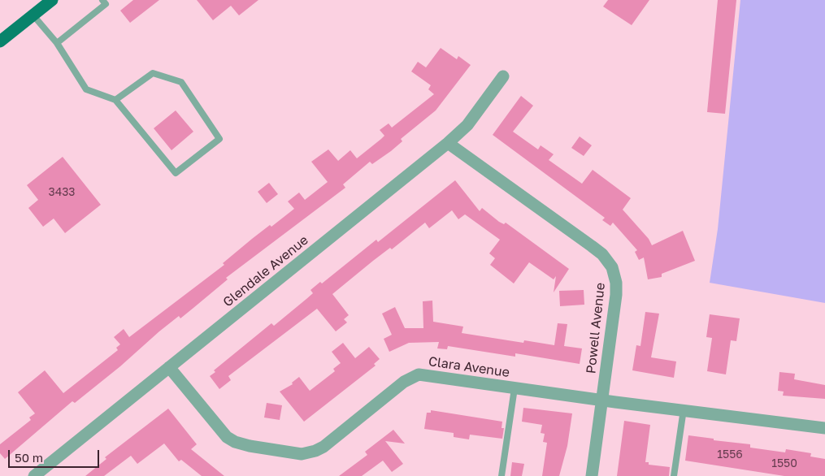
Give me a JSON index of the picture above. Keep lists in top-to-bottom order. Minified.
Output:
{"streets":{"street":["Glendale Avenue","Powell Avenue","Clara Avenue"]},"crossings":[["Glendale Avenue","Powell Avenue"],["Glendale Avenue","Clara Avenue"],["Powell Avenue","Clara Avenue"]],"house_numbers":["3433","1556","1550"],"scale_bar":"50 m"}
